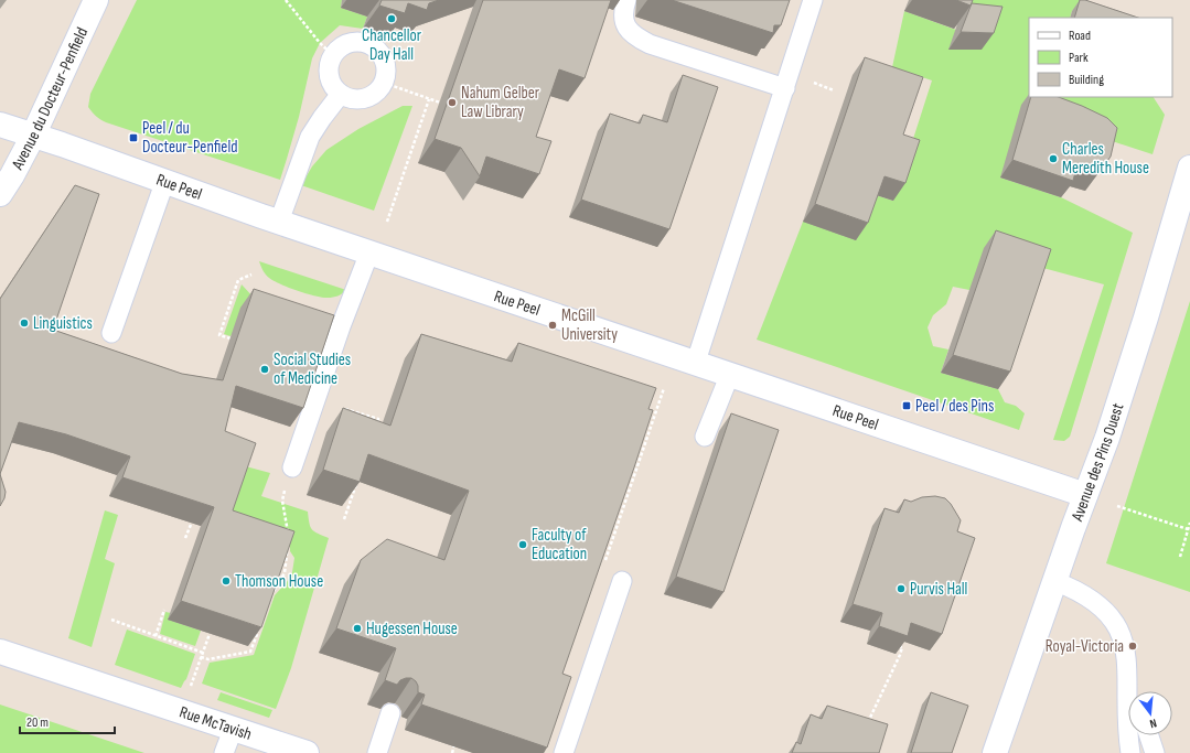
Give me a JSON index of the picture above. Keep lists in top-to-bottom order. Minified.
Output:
{"streets":{"street":["Avenue du Docteur-Penfield","Rue Peel","Avenue des Pins Ouest","Rue McTavish"]},"crossings":[["Avenue du Docteur-Penfield","Rue Peel"],["Rue Peel","Avenue des Pins Ouest"]],"places":{"other":["Chancellor Day Hall","Nahum Gelber Law Library","Charles Meredith House","Linguistics","McGill University","Social Studies of Medicine","Faculty of Education","Thomson House","Purvis Hall","Hugessen House","Royal-Victoria"],"transit":["Peel / du Docteur-Penfield","Peel / des Pins"]},"legend":["Road","Park","Building"],"scale_bar":"20 m","north":"bottom"}
